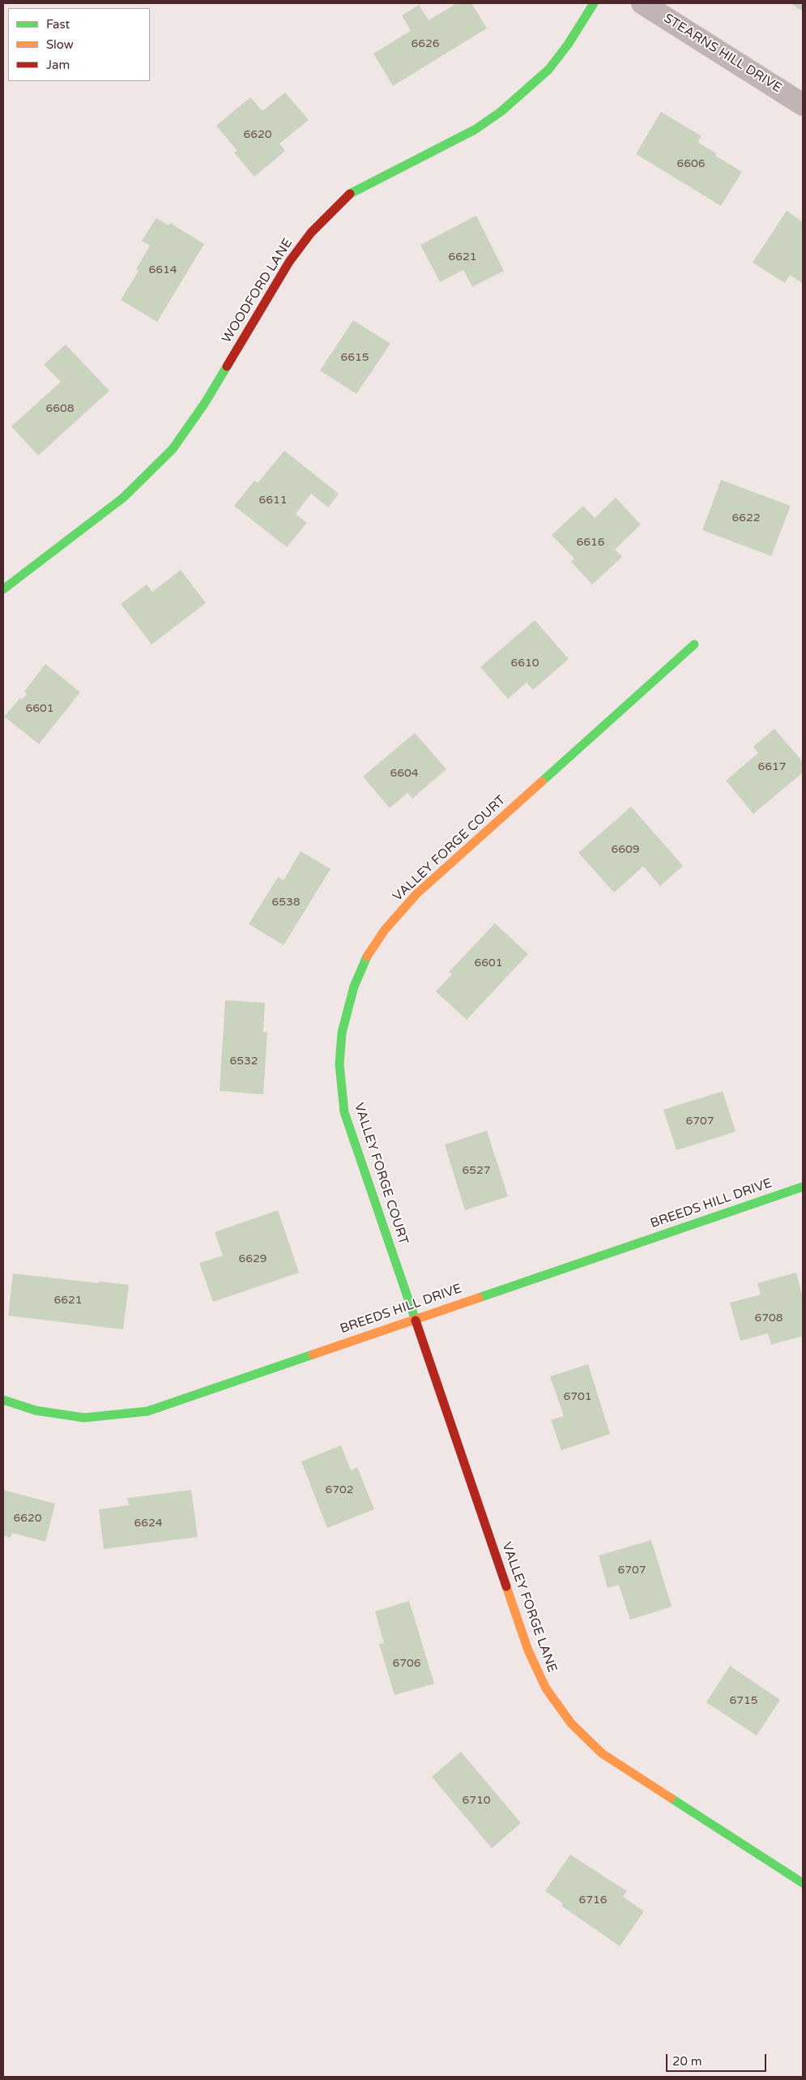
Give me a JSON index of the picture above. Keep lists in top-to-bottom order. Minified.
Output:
{"streets":{"street":["STEARNS HILL DRIVE","WOODFORD LANE","VALLEY FORGE COURT","BREEDS HILL DRIVE","VALLEY FORGE LANE"]},"crossings":[["VALLEY FORGE COURT","BREEDS HILL DRIVE"],["VALLEY FORGE COURT","VALLEY FORGE LANE"],["BREEDS HILL DRIVE","VALLEY FORGE LANE"]],"house_numbers":["6626","6620","6606","6621","6614","6615","6608","6611","6622","6616","6610","6601","6617","6604","6609","6538","6601","6532","6707","6527","6629","6621","6708","6701","6702","6620","6624","6707","6706","6715","6710","6716"],"legend":["Fast","Slow","Jam"],"scale_bar":"20 m"}
